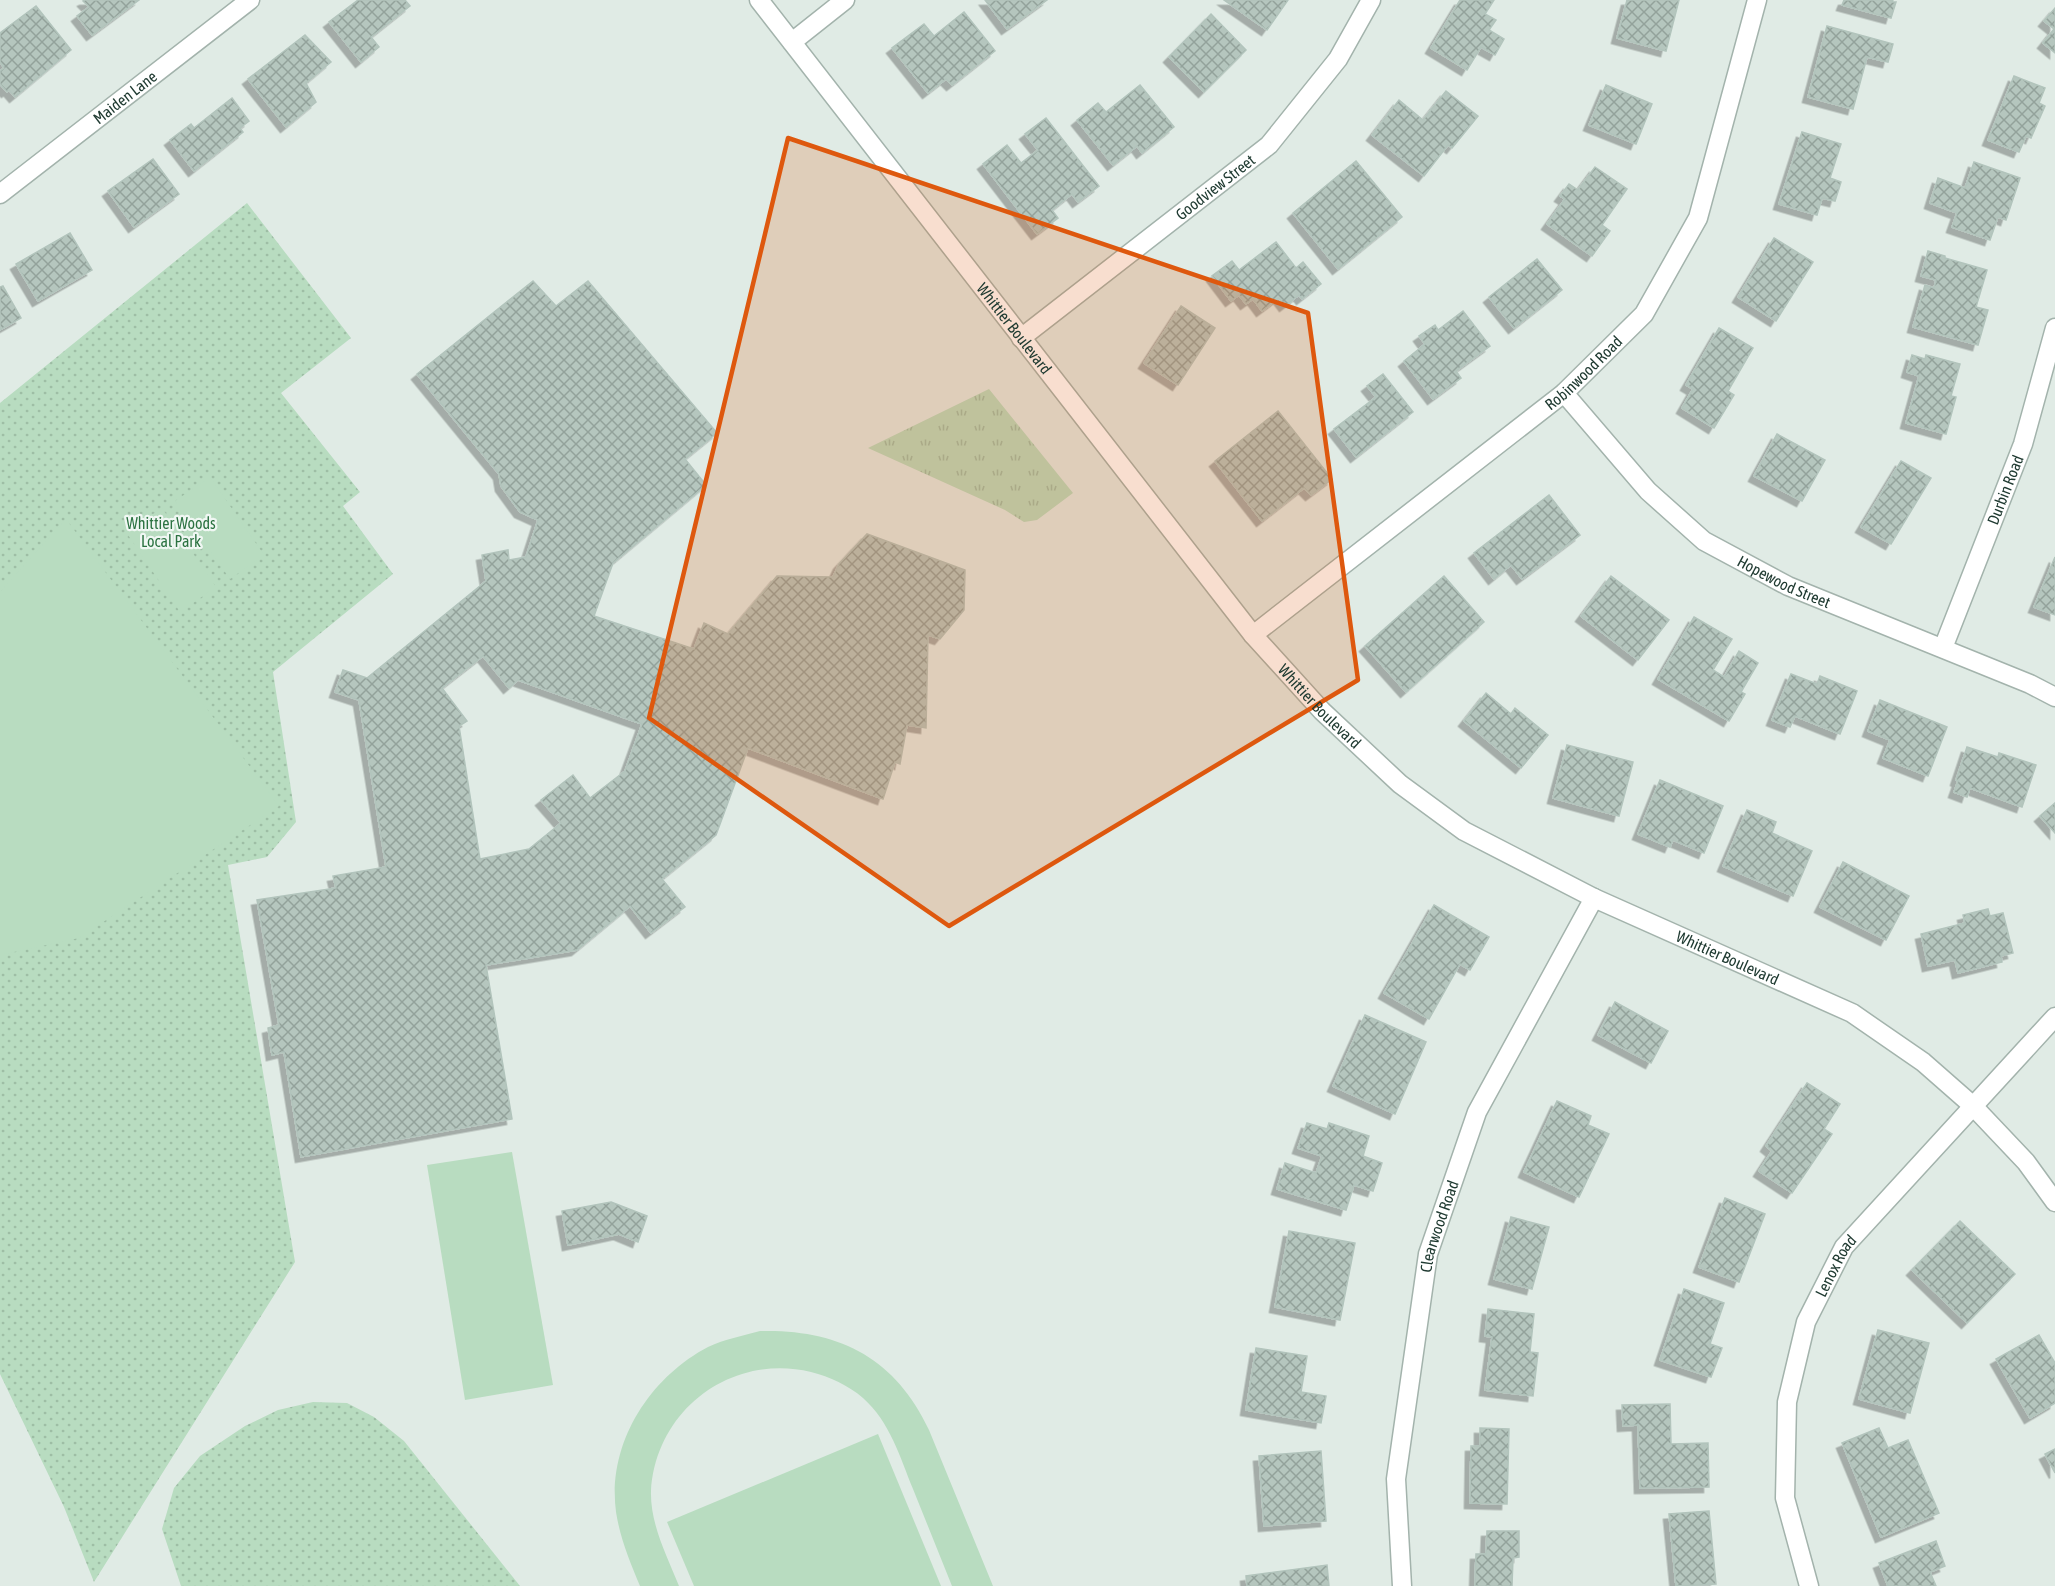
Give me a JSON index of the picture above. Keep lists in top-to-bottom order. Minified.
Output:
{"streets":{"street":["Maiden Lane","Goodview Street","Whittier Boulevard","Robinwood Road","Durbin Road","Hopewood Street","Clearwood Road","Lenox Road"]},"crossings":[["Goodview Street","Whittier Boulevard"],["Whittier Boulevard","Robinwood Road"],["Whittier Boulevard","Clearwood Road"],["Whittier Boulevard","Lenox Road"],["Robinwood Road","Hopewood Street"],["Durbin Road","Hopewood Street"]],"parks":["Whittier Woods Local Park"]}
